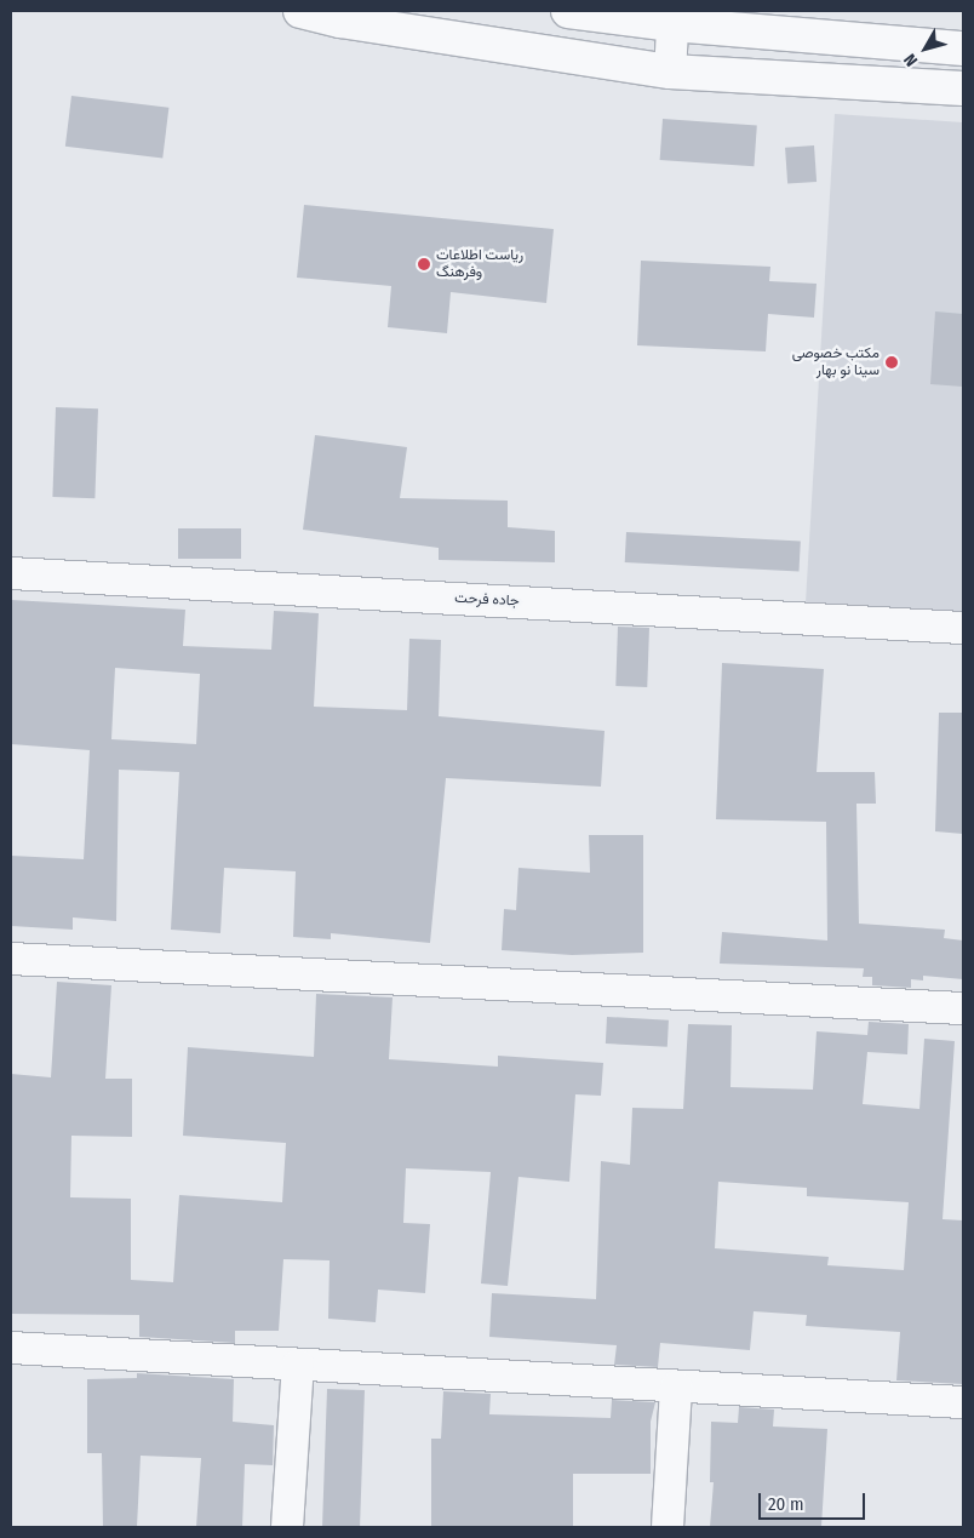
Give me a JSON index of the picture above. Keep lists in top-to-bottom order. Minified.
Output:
{"streets":{"street":["جاده فرحت"]},"places":["ریاست اطلاعات وفرهنگ","مکتب خصوصی سینا نو بهار"],"scale_bar":"20 m","north":"bottom left"}
